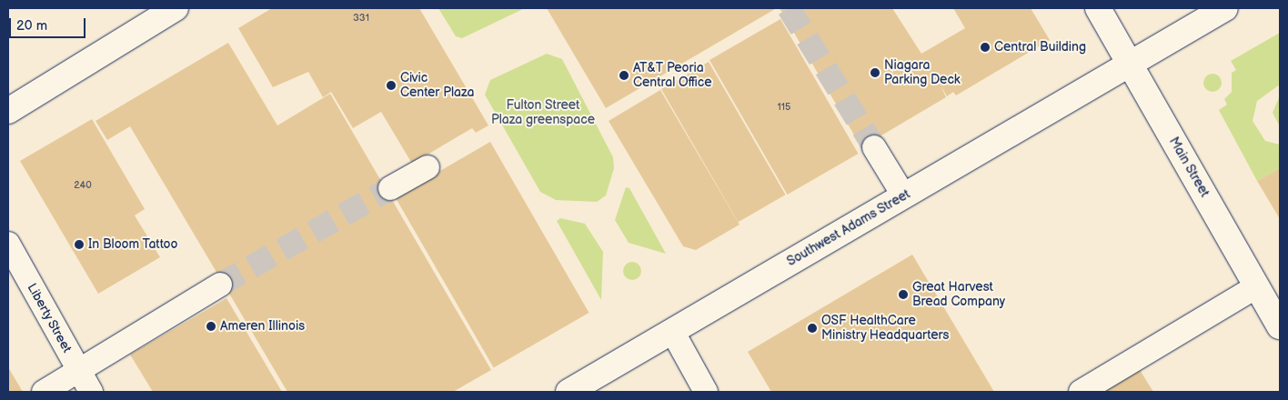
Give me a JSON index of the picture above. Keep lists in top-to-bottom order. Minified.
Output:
{"streets":{"main road":["Main Street","Southwest Adams Street"],"street":["Liberty Street"]},"crossings":[["Main Street","Southwest Adams Street"]],"parks":["Fulton Street Plaza greenspace"],"places":["Central Building","Niagara Parking Deck","AT&T Peoria Central Office","Civic Center Plaza","In Bloom Tattoo","Great Harvest Bread Company","Ameren Illinois","OSF HealthCare Ministry Headquarters"],"house_numbers":["331","115","240"],"scale_bar":"20 m"}
